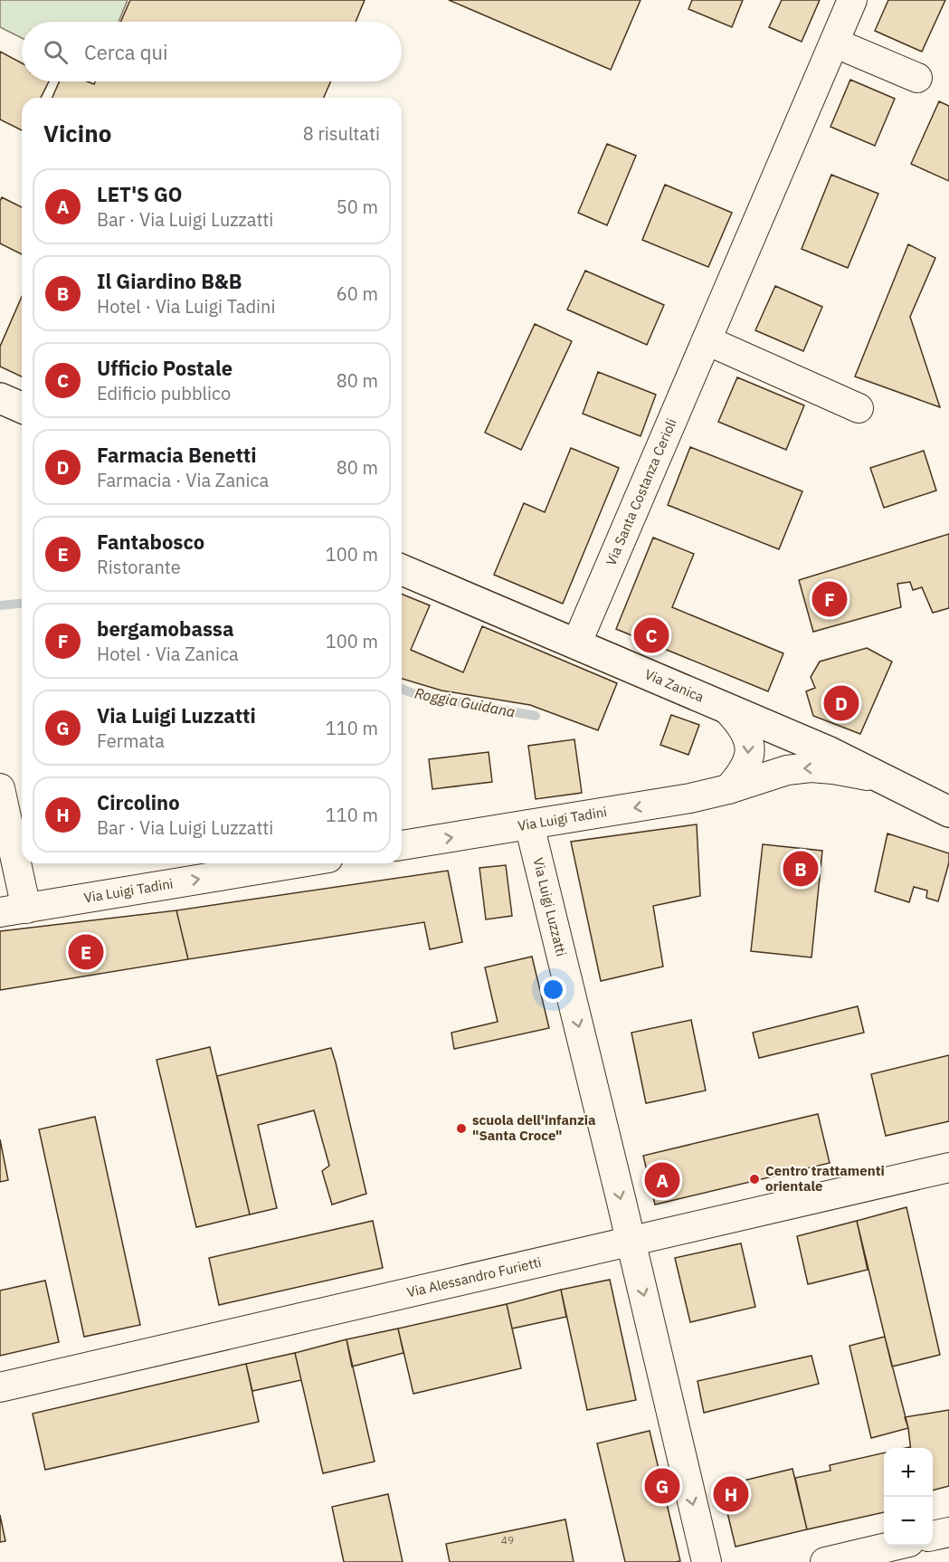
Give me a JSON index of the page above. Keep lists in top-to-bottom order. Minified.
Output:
{"streets":{"main road":["Via Zanica"],"street":["Via Santa Costanza Cerioli","Via Luigi Tadini","Via Luigi Luzzatti","Via Alessandro Furietti"]},"crossings":[["Via Santa Costanza Cerioli","Via Zanica"],["Via Zanica","Via Luigi Tadini"],["Via Luigi Tadini","Via Luigi Luzzatti"],["Via Luigi Luzzatti","Via Alessandro Furietti"]],"one_way":["Via Luigi Luzzatti"],"water":["Roggia Guidana"],"places":["scuola dell'infanzia \"Santa Croce\"","Centro trattamenti orientale"],"house_numbers":["49"],"page":{"search":"Cerca qui","heading":["Vicino","8 risultati"],"list":[{"mark":"A","name":"LET'S GO","note":"Bar · Via Luigi Luzzatti","value":"50 m"},{"mark":"B","name":"Il Giardino B&B","note":"Hotel · Via Luigi Tadini","value":"60 m"},{"mark":"C","name":"Ufficio Postale","note":"Edificio pubblico","value":"80 m"},{"mark":"D","name":"Farmacia Benetti","note":"Farmacia · Via Zanica","value":"80 m"},{"mark":"E","name":"Fantabosco","note":"Ristorante","value":"100 m"},{"mark":"F","name":"bergamobassa","note":"Hotel · Via Zanica","value":"100 m"},{"mark":"G","name":"Via Luigi Luzzatti","note":"Fermata","value":"110 m"},{"mark":"H","name":"Circolino","note":"Bar · Via Luigi Luzzatti","value":"110 m"}],"pins":["F","C","D","B","E","A","G","H"],"map_buttons":["+","−"]}}
